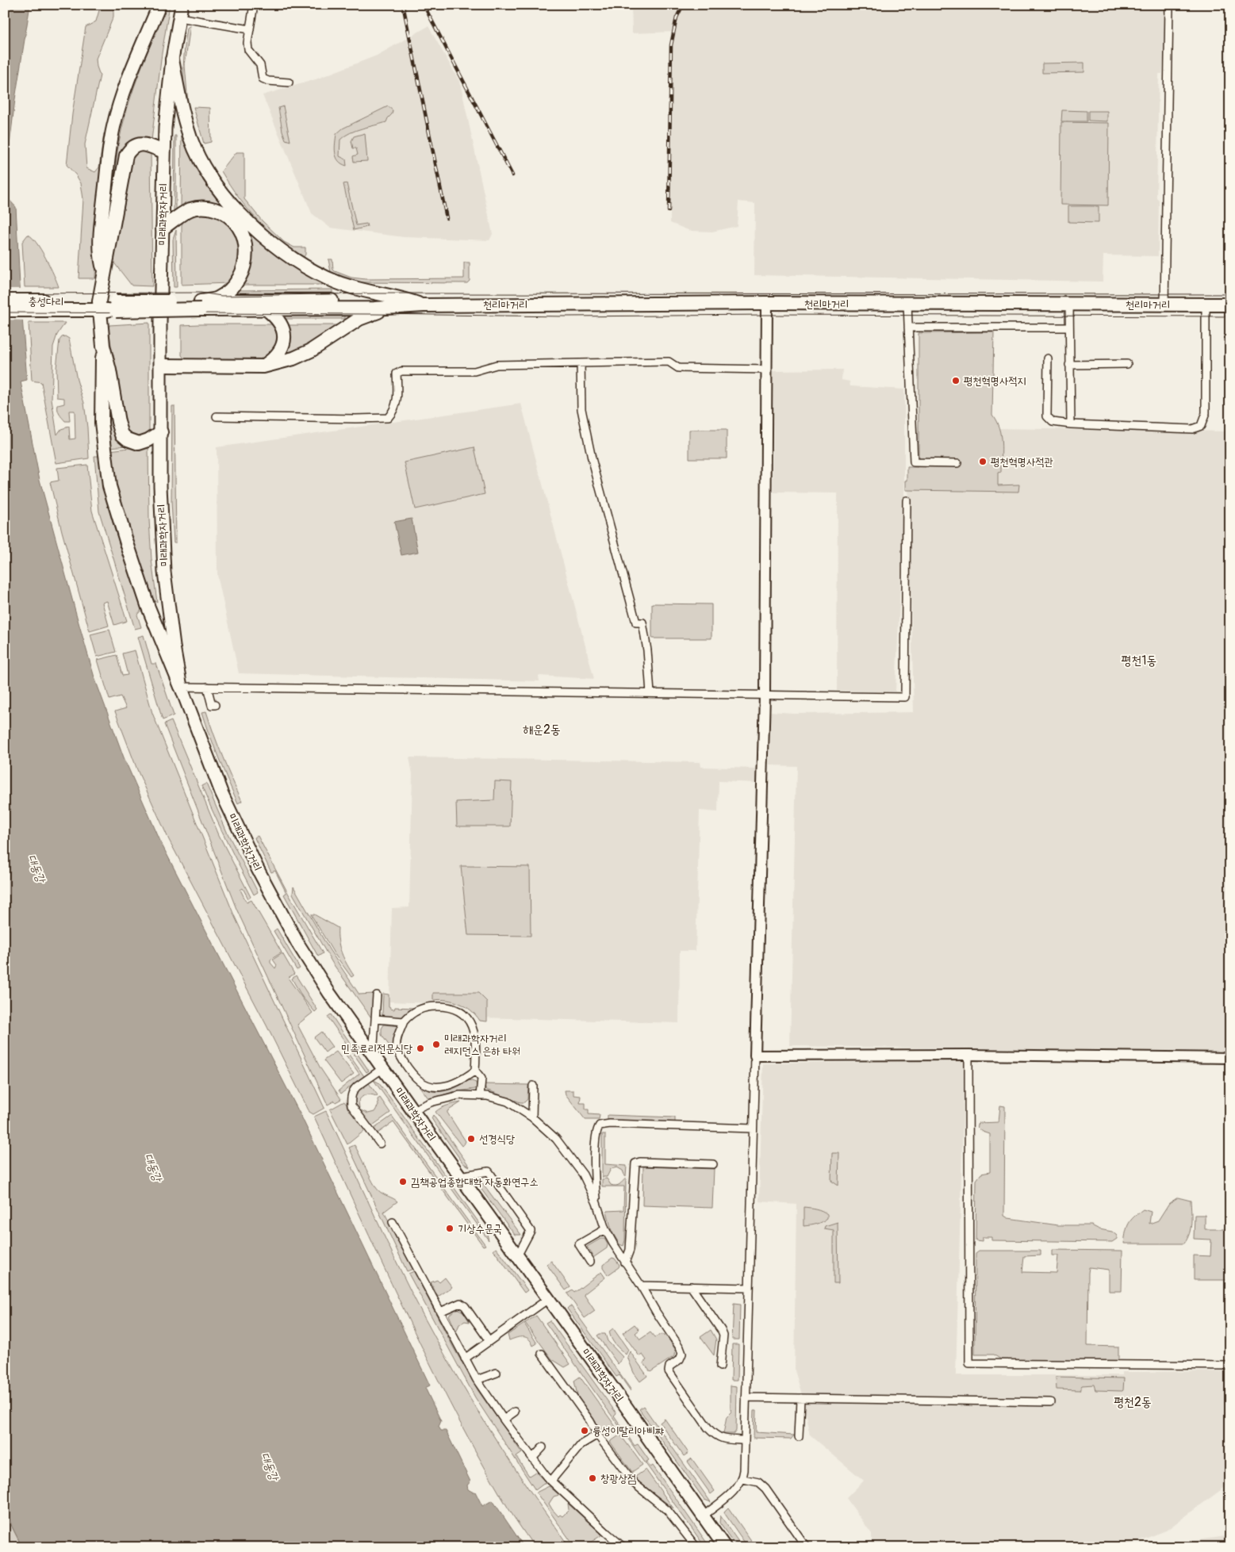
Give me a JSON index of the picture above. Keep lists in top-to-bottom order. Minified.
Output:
{"streets":{"highway":["충성다리","천리마거리"],"main road":["미래과학자거리"]},"districts":["평천1동","해운2동","평천2동"],"water":["대동강"],"places":["평천혁명사적지","평천혁명사적관","미래과학자거리 레지던스 은하 타워","민족료리전문식당","선경식당","김책공업종합대학 자동화연구소","기상수문국","륭성이딸리아삐쨔","창광상점"]}
